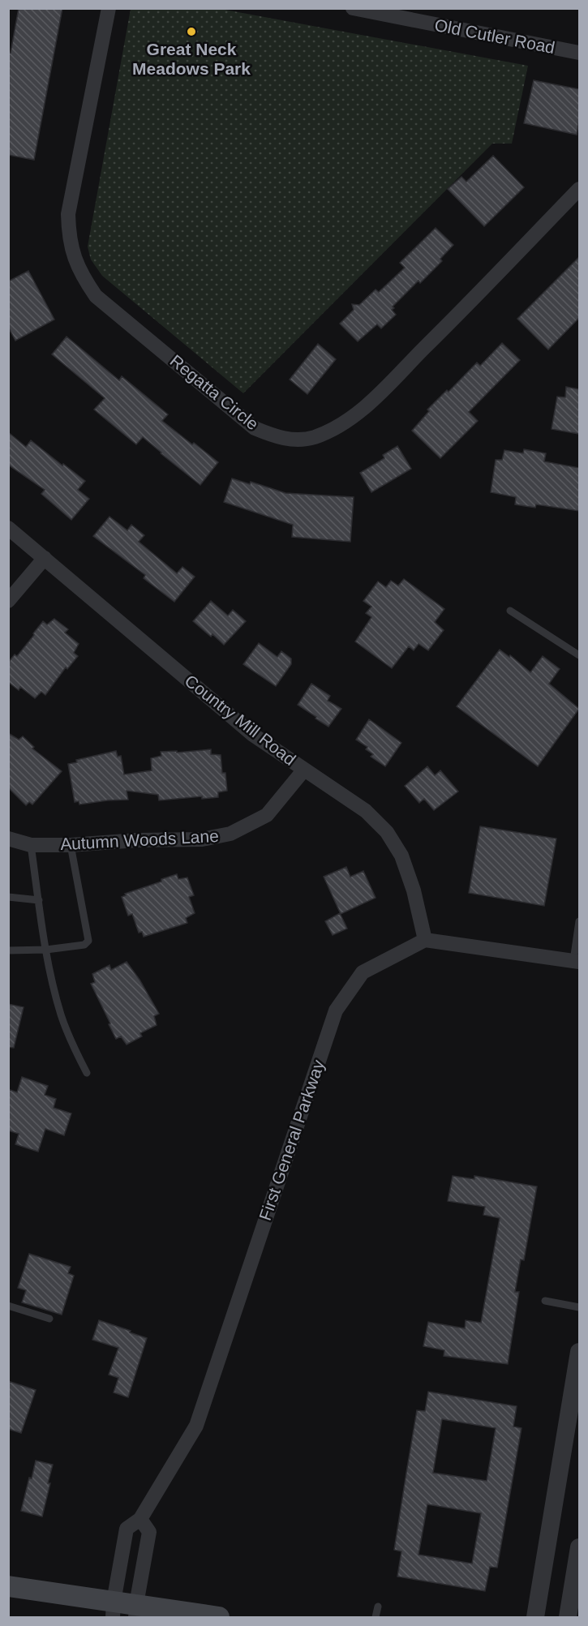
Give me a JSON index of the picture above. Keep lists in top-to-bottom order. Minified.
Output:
{"streets":{"street":["Old Cutler Road","Regatta Circle","Country Mill Road","Autumn Woods Lane","First General Parkway"]},"crossings":[["Country Mill Road","Autumn Woods Lane"],["Country Mill Road","First General Parkway"]],"places":["Great Neck Meadows Park"]}
